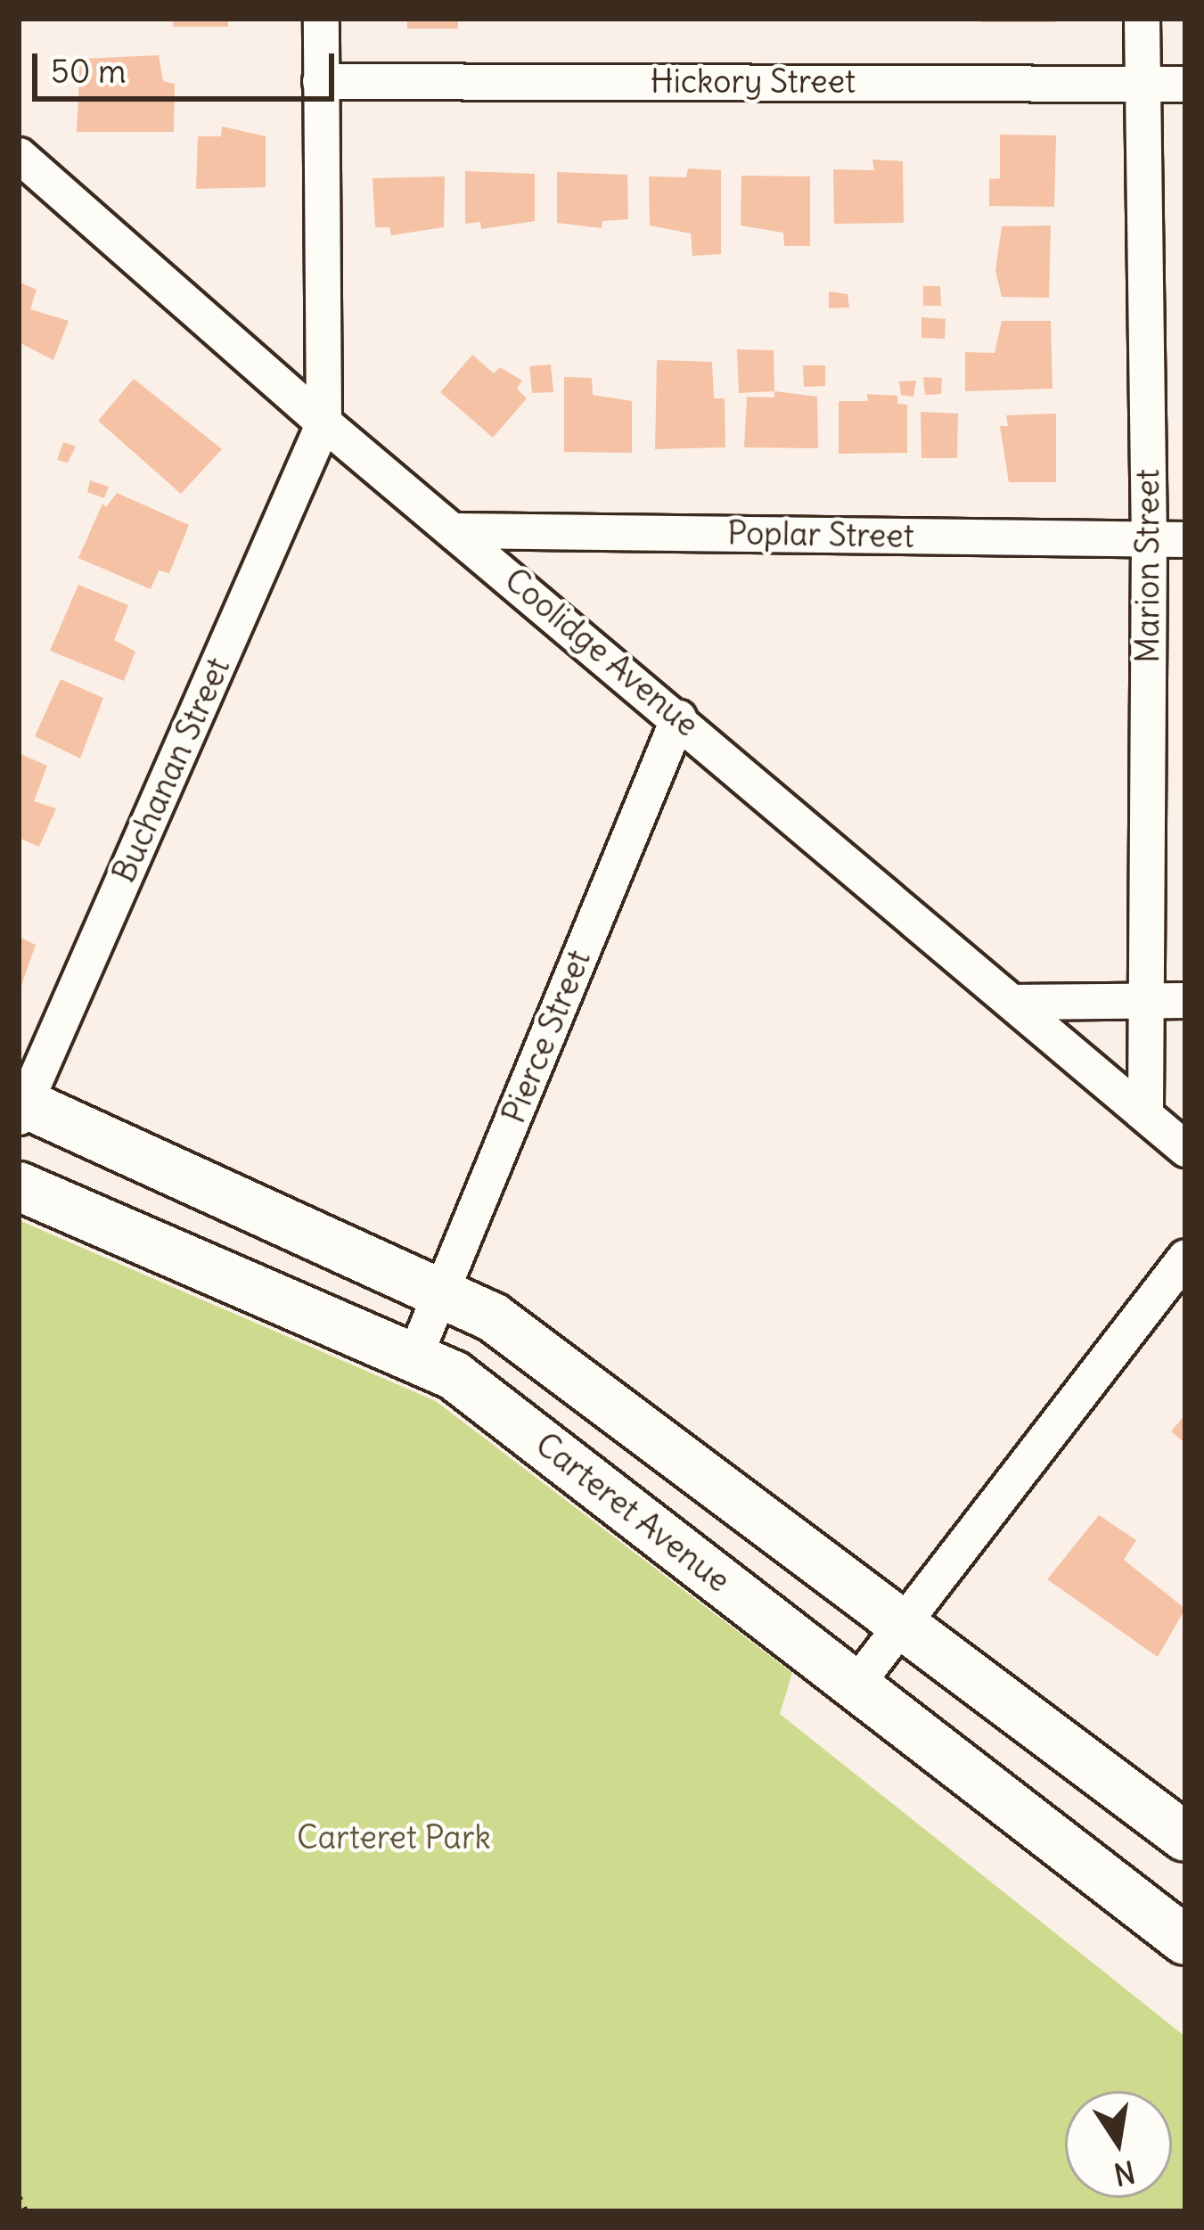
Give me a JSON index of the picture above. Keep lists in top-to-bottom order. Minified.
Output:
{"streets":{"street":["Hickory Street","Poplar Street","Marion Street","Coolidge Avenue","Buchanan Street","Pierce Street","Carteret Avenue"]},"crossings":[["Hickory Street","Marion Street"],["Poplar Street","Marion Street"],["Poplar Street","Coolidge Avenue"],["Marion Street","Coolidge Avenue"],["Coolidge Avenue","Buchanan Street"],["Coolidge Avenue","Pierce Street"],["Pierce Street","Carteret Avenue"]],"parks":["Carteret Park"],"scale_bar":"50 m","north":"bottom"}
